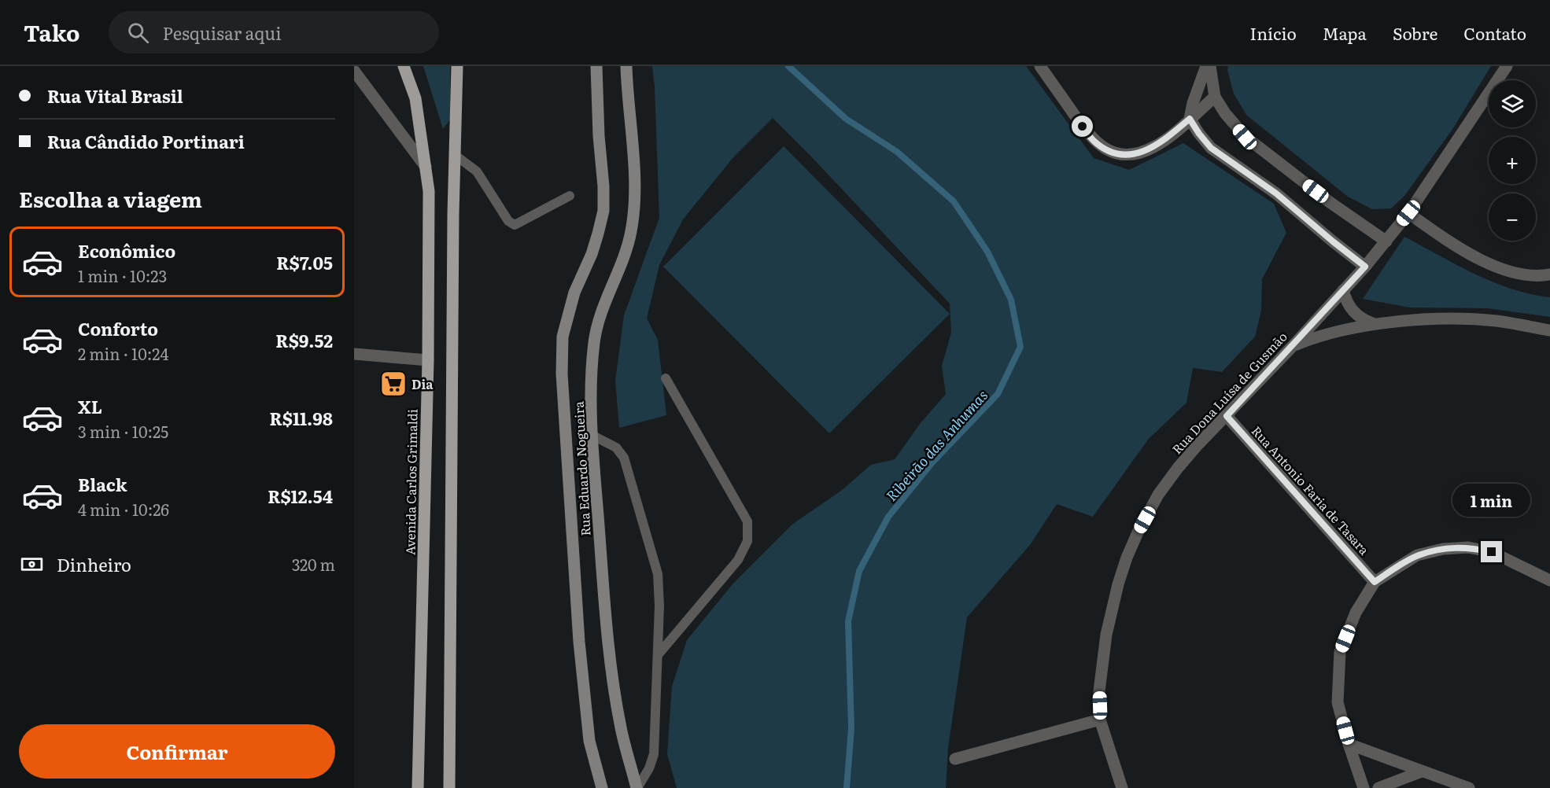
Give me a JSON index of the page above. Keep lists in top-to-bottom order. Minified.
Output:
{"streets":{"main road":["Rua Eduardo Nogueira","Avenida Carlos Grimaldi"],"street":["Rua Dona Luísa de Gusmão","Rua Antonio Faria de Tasara"]},"crossings":[["Rua Dona Luísa de Gusmão","Rua Antonio Faria de Tasara"]],"water":["Ribeirão das Anhumas"],"places":{"supermarket":["Dia"]},"page":{"header":"Tako","search":"Pesquisar aqui","nav":["Início","Mapa","Sobre","Contato"],"banner":["Rua Vital Brasil","Rua Cândido Portinari"],"map_buttons":["+","−"],"heading":"Escolha a viagem","list":[{"name":"Econômico","note":"1 min · 10:23","value":"R$7.05"},{"name":"Conforto","note":"2 min · 10:24","value":"R$9.52"},{"name":"XL","note":"3 min · 10:25","value":"R$11.98"},{"name":"Black","note":"4 min · 10:26","value":"R$12.54"}],"bubble":"1 min","pay":["Dinheiro","320 m"],"buttons":"Confirmar"}}
